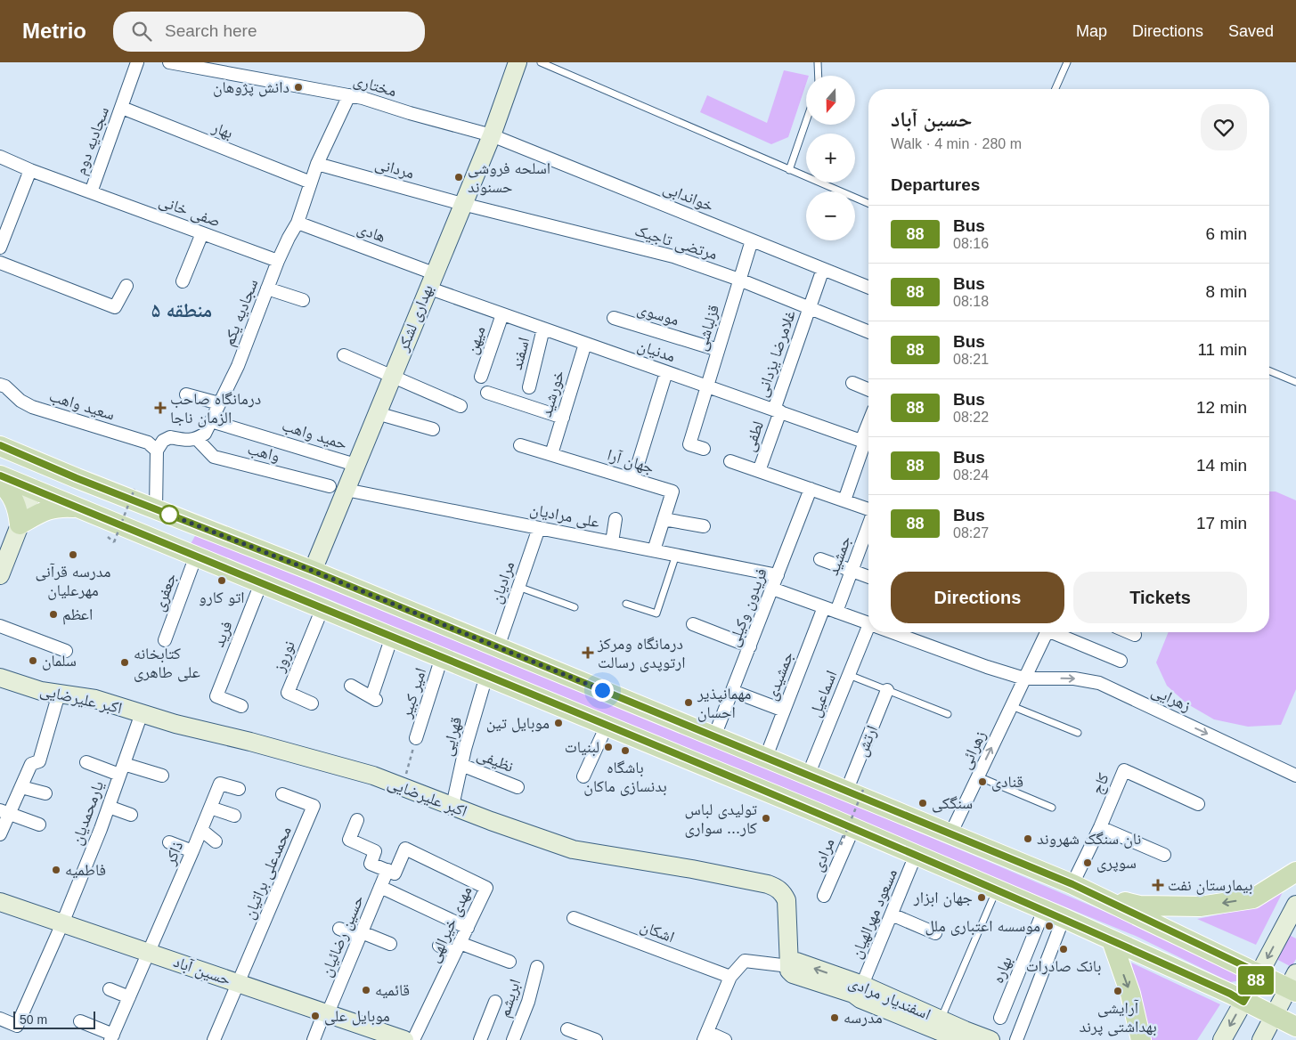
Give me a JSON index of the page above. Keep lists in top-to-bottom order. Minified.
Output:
{"streets":{"street":["مختاری","بهار","سجادیه دوم","مردانی","خواندابی","صفی خانی","هادی","مرتضی تاجیک","سجادیه یکم","موسوی","بهداری لشکر","قزلباشی","میهن","مدنیان","اسفند","غلامرضا یزدانی","خورشید","سعید واهب","حمید واهب","لطفی","واهب","جهان آرا","علی مرادیان","جمشید","مرادیان","جعفری","فریدون وکیلی","فرید","نوروز","جمشیدی","امیر کبیر","اسماعیل","زهرایی","اکبر علیرضایی","قهرایی","ارتش","زهرائی","نظیفی","کاج","یارمحمدیان","ذاکر","مرادی","محمدعلی براتیان","مسعود مهرالهیان","مهدی خیرالهی","اشکان","حسین رضائیان","بهاره","حسین آباد","ابریشم","اسفندیار مرادی"]},"crossings":[["مختاری","خواندابی"],["مختاری","سجادیه یکم"],["مختاری","بهداری لشکر"],["بهار","سجادیه دوم"],["بهار","سجادیه یکم"],["سجادیه دوم","صفی خانی"],["مردانی","مرتضی تاجیک"],["مردانی","سجادیه یکم"],["مردانی","بهداری لشکر"],["خواندابی","بهداری لشکر"],["خواندابی","قزلباشی"],["خواندابی","غلامرضا یزدانی"],["صفی خانی","سجادیه یکم"],["هادی","سجادیه یکم"],["هادی","بهداری لشکر"],["هادی","مدنیان"],["مرتضی تاجیک","بهداری لشکر"],["مرتضی تاجیک","قزلباشی"],["مرتضی تاجیک","غلامرضا یزدانی"],["سجادیه یکم","حمید واهب"],["سجادیه یکم","واهب"],["موسوی","قزلباشی"],["بهداری لشکر","مدنیان"],["بهداری لشکر","حمید واهب"],["بهداری لشکر","واهب"],["بهداری لشکر","علی مرادیان"],["قزلباشی","مدنیان"],["میهن","مدنیان"],["مدنیان","اسفند"],["مدنیان","غلامرضا یزدانی"],["مدنیان","خورشید"],["مدنیان","لطفی"],["غلامرضا یزدانی","لطفی"],["خورشید","جهان آرا"],["واهب","علی مرادیان"],["جهان آرا","علی مرادیان"],["علی مرادیان","مرادیان"],["علی مرادیان","فریدون وکیلی"],["زهرایی","زهرائی"],["اکبر علیرضایی","قهرایی"],["اکبر علیرضایی","یارمحمدیان"],["اکبر علیرضایی","اسفندیار مرادی"],["قهرایی","نظیفی"],["یارمحمدیان","حسین آباد"],["ذاکر","حسین آباد"],["محمدعلی براتیان","حسین آباد"],["مسعود مهرالهیان","اسفندیار مرادی"],["مهدی خیرالهی","حسین رضائیان"],["اشکان","اسفندیار مرادی"],["حسین رضائیان","حسین آباد"]],"one_way":["زهرایی"],"districts":["منطقه ۵"],"places":{"other":["دانش پژوهان","اسلحه فروشی حسنوند","مدرسه قرآنی مهرعلیان","اتو کارو","اعظم","سلمان","کتابخانه علی طاهری","مهمانپذیر احسان","موبایل تین","لبنیات","باشگاه بدنسازی ماکان","قنادی","سنگکی","تولیدی لباس کار... سواری","نان سنگک شهروند","سوپری","فاطمیه","جهان ابزار","موسسه اعتباری ملل","بانک صادرات","قائمیه","آرایشی بهداشتی پرند","موبایل علی","مدرسه"],"health":["درمانگاه صاحب الزمان ناجا","درمانگاه ومرکز ارتوپدی رسالت","بیمارستان نفت"]},"lines":["bus line 88"],"scale_bar":"50 m","north":"bottom","page":{"header":"Metrio","search":"Search here","nav":["Map","Directions","Saved"],"on_map":"88","map_buttons":["+","−"],"heading":[["حسین آباد","Walk · 4 min · 280 m"],"Departures"],"list":[{"mark":"88","name":"Bus","note":"08:16","value":"6 min"},{"mark":"88","name":"Bus","note":"08:18","value":"8 min"},{"mark":"88","name":"Bus","note":"08:21","value":"11 min"},{"mark":"88","name":"Bus","note":"08:22","value":"12 min"},{"mark":"88","name":"Bus","note":"08:24","value":"14 min"},{"mark":"88","name":"Bus","note":"08:27","value":"17 min"}],"buttons":["Directions","Tickets"],"scale":"50 m"}}
